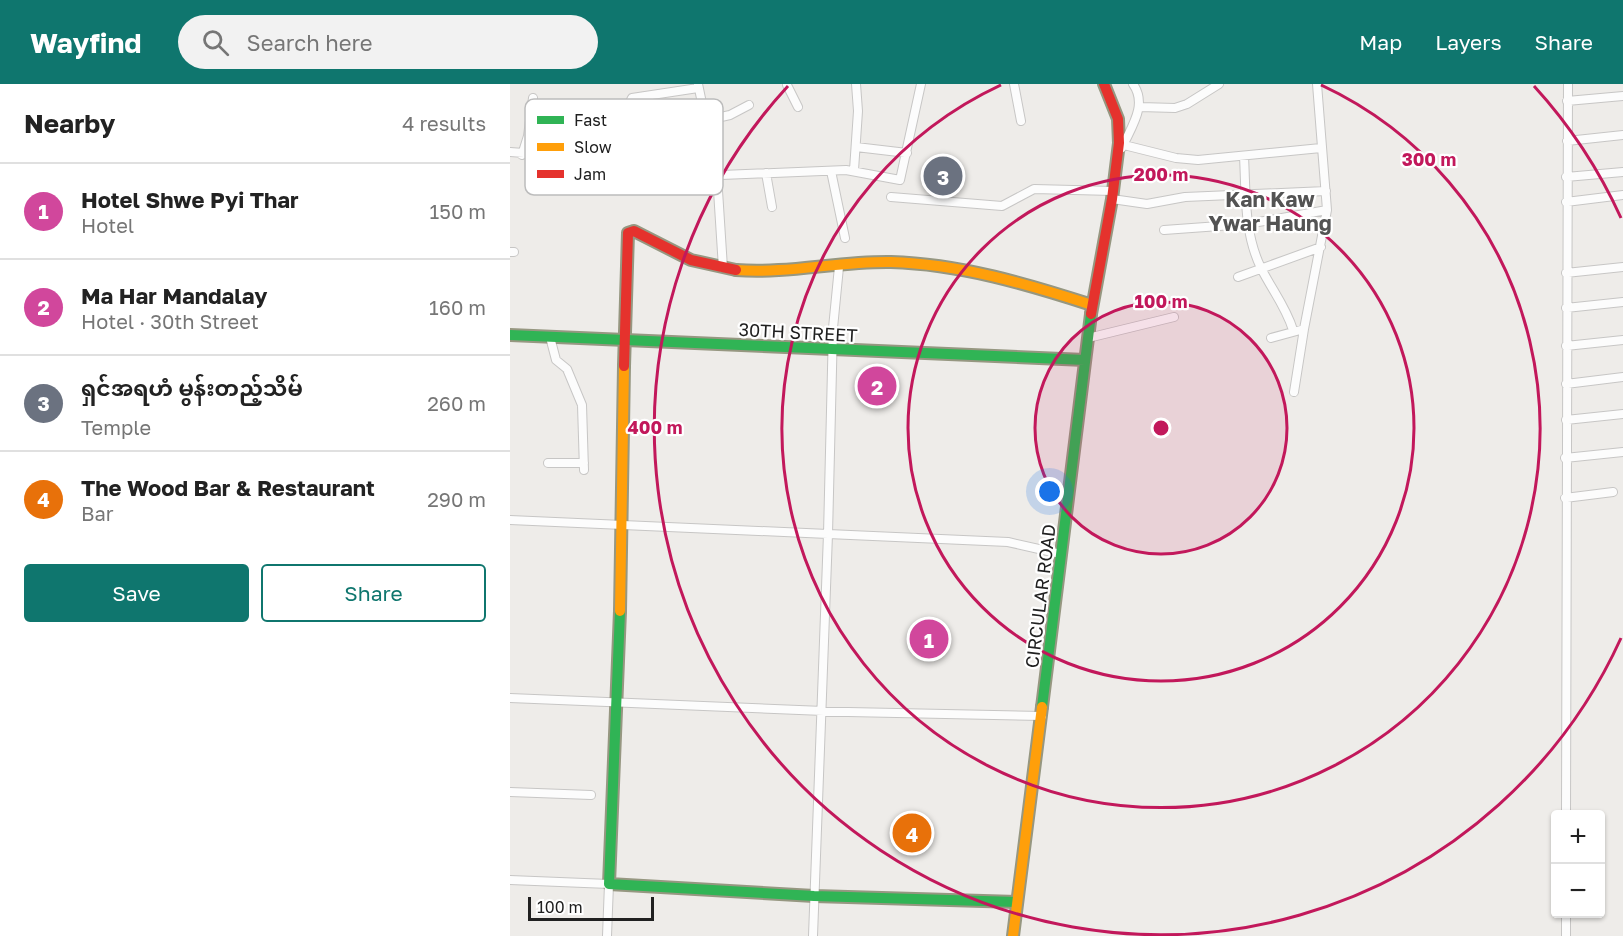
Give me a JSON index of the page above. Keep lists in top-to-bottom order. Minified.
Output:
{"streets":{"street":["30TH STREET","CIRCULAR ROAD"]},"crossings":[["30TH STREET","CIRCULAR ROAD"]],"districts":["Kan Kaw Ywar Haung"],"legend":["Fast","Slow","Jam"],"scale_bar":"100 m","page":{"header":"Wayfind","search":"Search here","nav":["Map","Layers","Share"],"heading":["Nearby","4 results"],"pins":["3","2","1","4"],"list":[{"mark":"1","name":"Hotel Shwe Pyi Thar","note":"Hotel","value":"150 m"},{"mark":"2","name":"Ma Har Mandalay","note":"Hotel · 30th Street","value":"160 m"},{"mark":"3","name":"ရှင်အရဟံ မွန်းတည့်သိမ်","note":"Temple","value":"260 m"},{"mark":"4","name":"The Wood Bar & Restaurant","note":"Bar","value":"290 m"}],"buttons":["Save","Share"],"map_buttons":["+","−"],"scale":"100 m"},"rings":["300 m","200 m","100 m","400 m"]}
